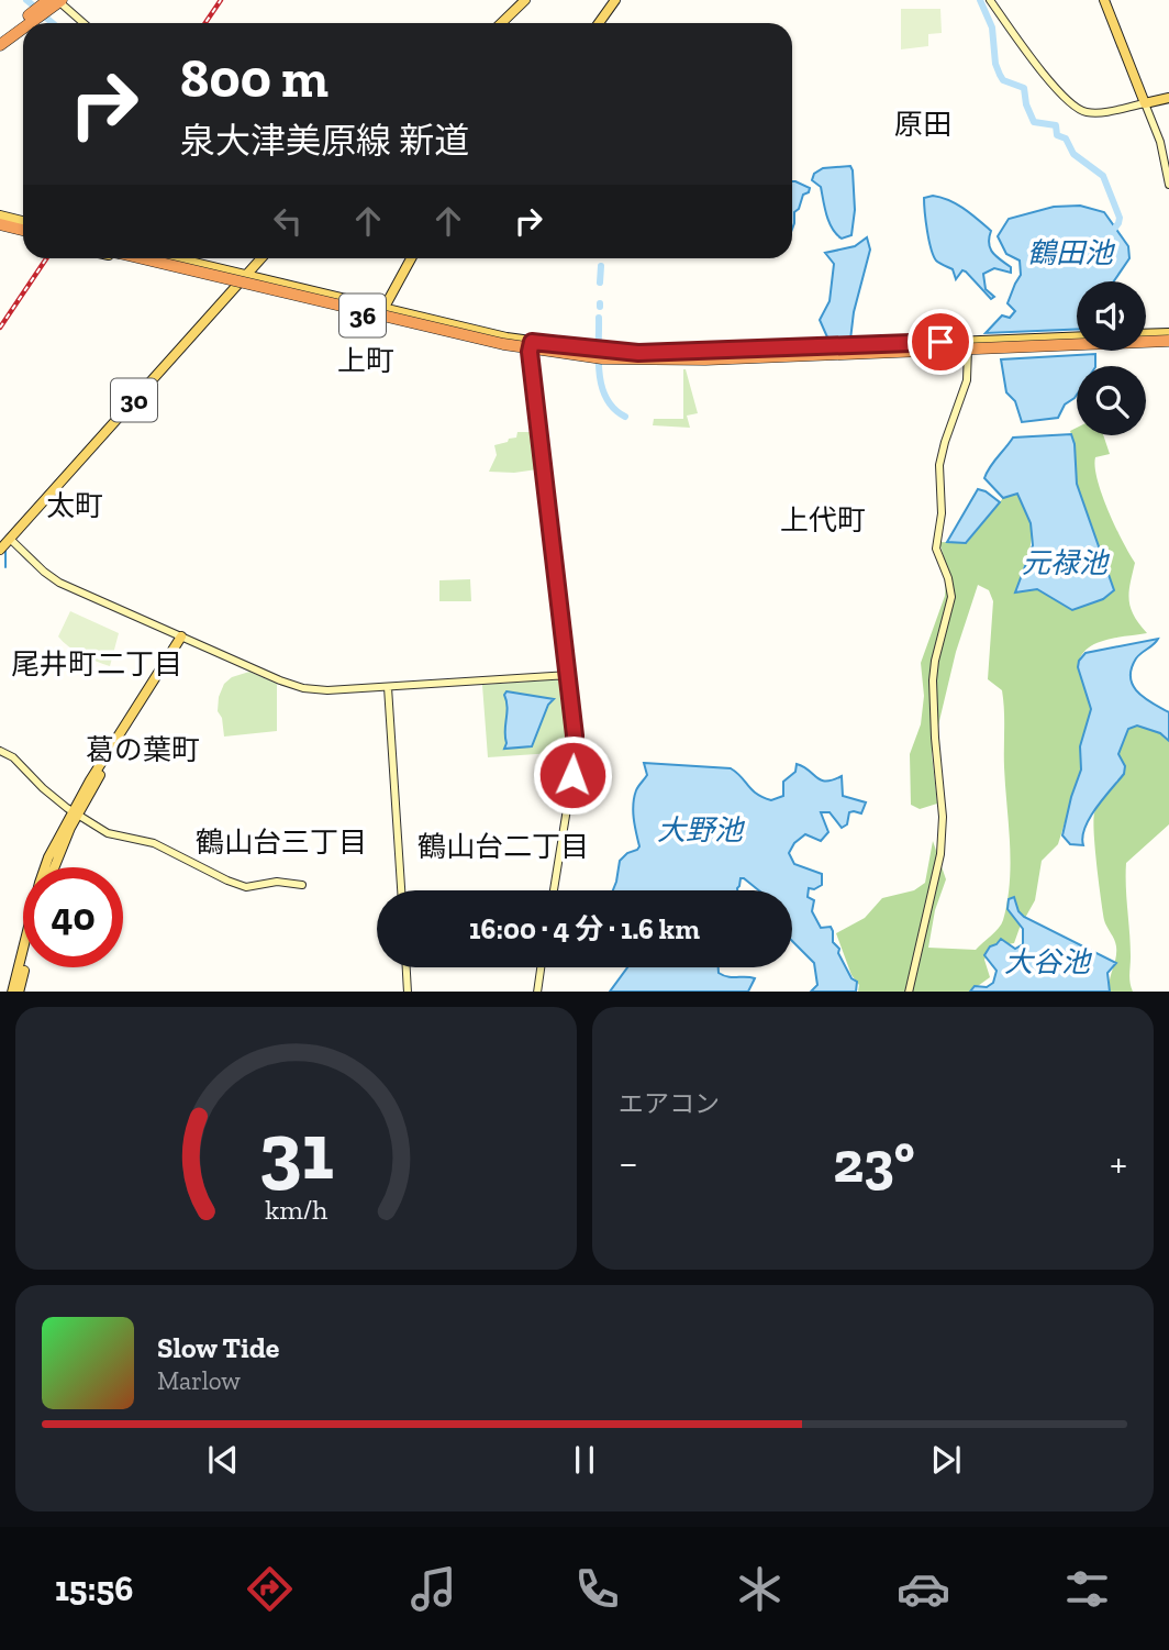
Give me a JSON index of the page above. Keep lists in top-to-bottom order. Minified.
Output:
{"streets":{"main road":["36","30"]},"crossings":[["36","30"]],"districts":["原田","上町","太町","上代町","尾井町二丁目","葛の葉町","鶴山台三丁目","鶴山台二丁目"],"water":["鶴田池","元禄池","大野池","大谷池"],"page":{"turn":["800 m","泉大津美原線 新道"],"limit":"40","trip":"16:00 · 4 分 · 1.6 km","tile":"エアコン","heat":["−","23°","+"],"song":["Slow Tide","Marlow"],"tabs":"15:56","gauge":["31","km/h"]}}
